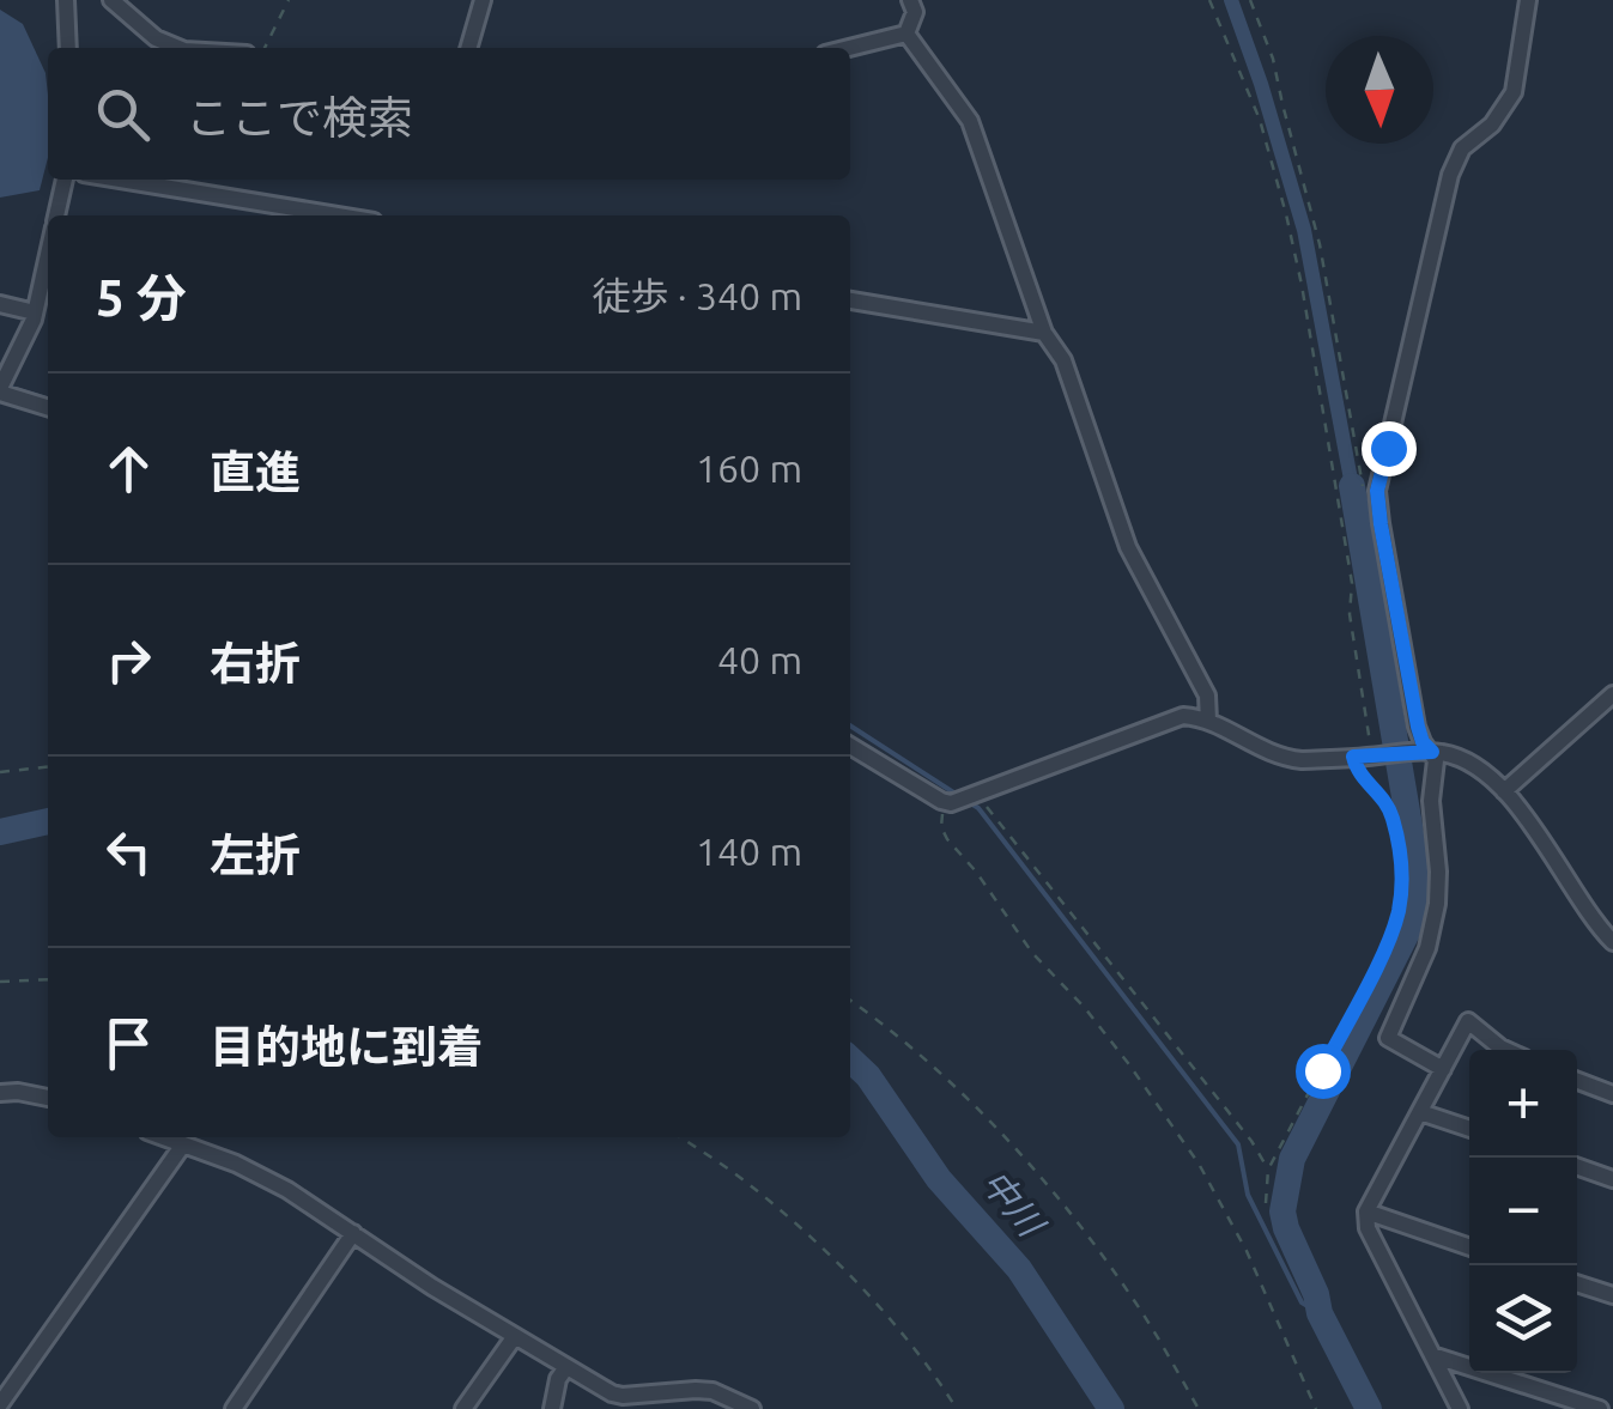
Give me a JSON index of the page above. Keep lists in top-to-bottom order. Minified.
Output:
{"water":["中川"],"north":"bottom","page":{"search":"ここで検索","heading":["5 分","徒歩 · 340 m"],"list":[["直進","160 m"],["右折","40 m"],["左折","140 m"],"目的地に到着"],"map_buttons":["+","−"]}}
